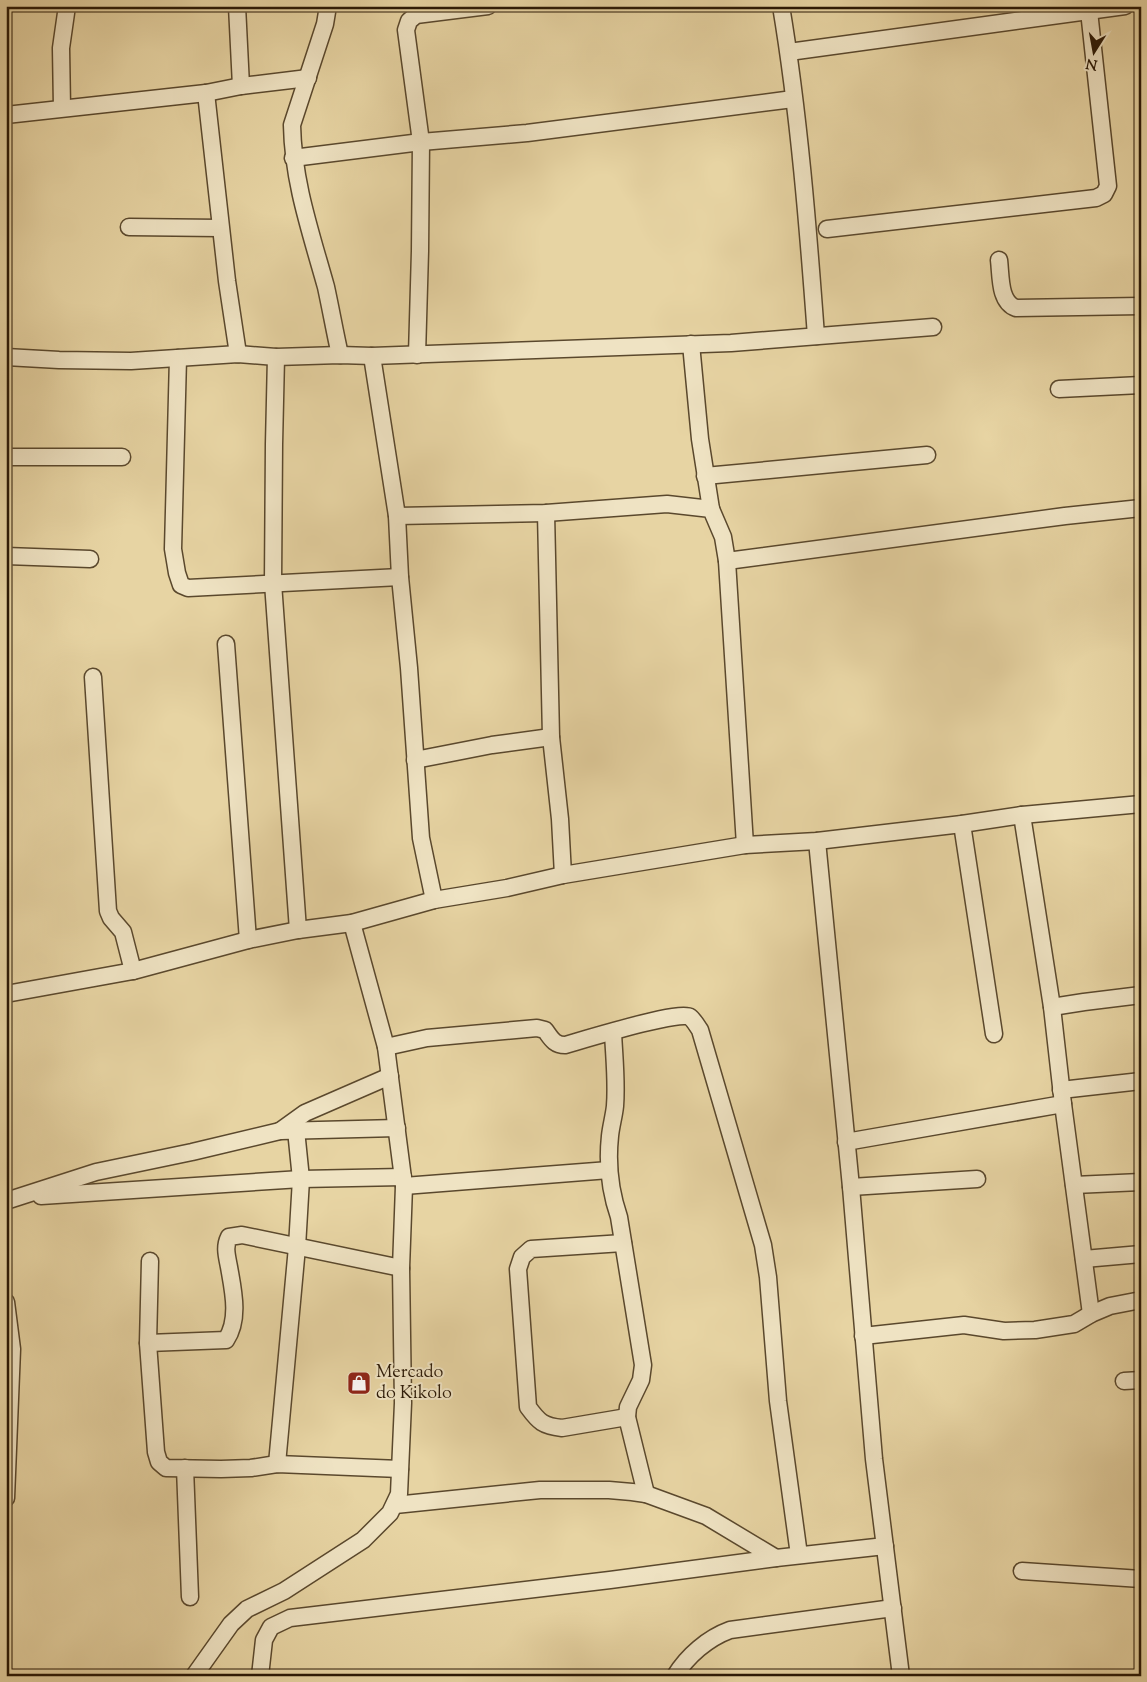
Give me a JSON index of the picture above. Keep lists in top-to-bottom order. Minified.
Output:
{"places":{"shop":["Mercado do Kikolo"]},"north":"bottom"}
